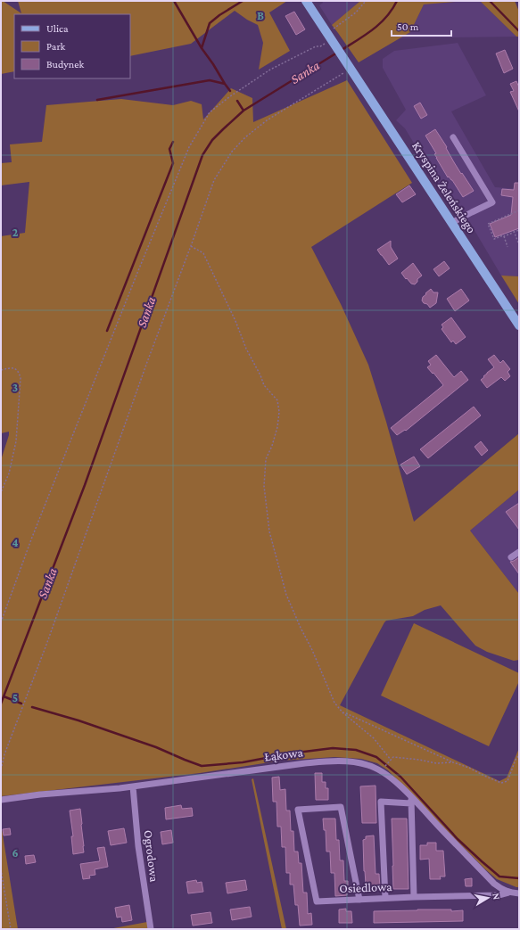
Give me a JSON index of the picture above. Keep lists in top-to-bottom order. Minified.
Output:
{"streets":{"main road":["Kryspina Żeleńskiego"],"street":["Łąkowa","Ogrodowa","Osiedlowa"]},"crossings":[["Łąkowa","Ogrodowa"],["Łąkowa","Osiedlowa"]],"water":["Sanka"],"legend":["Ulica","Park","Budynek"],"scale_bar":"50 m","north":"right","grid":{"columns":["B"],"rows":["2","3","4","5","6"]}}
